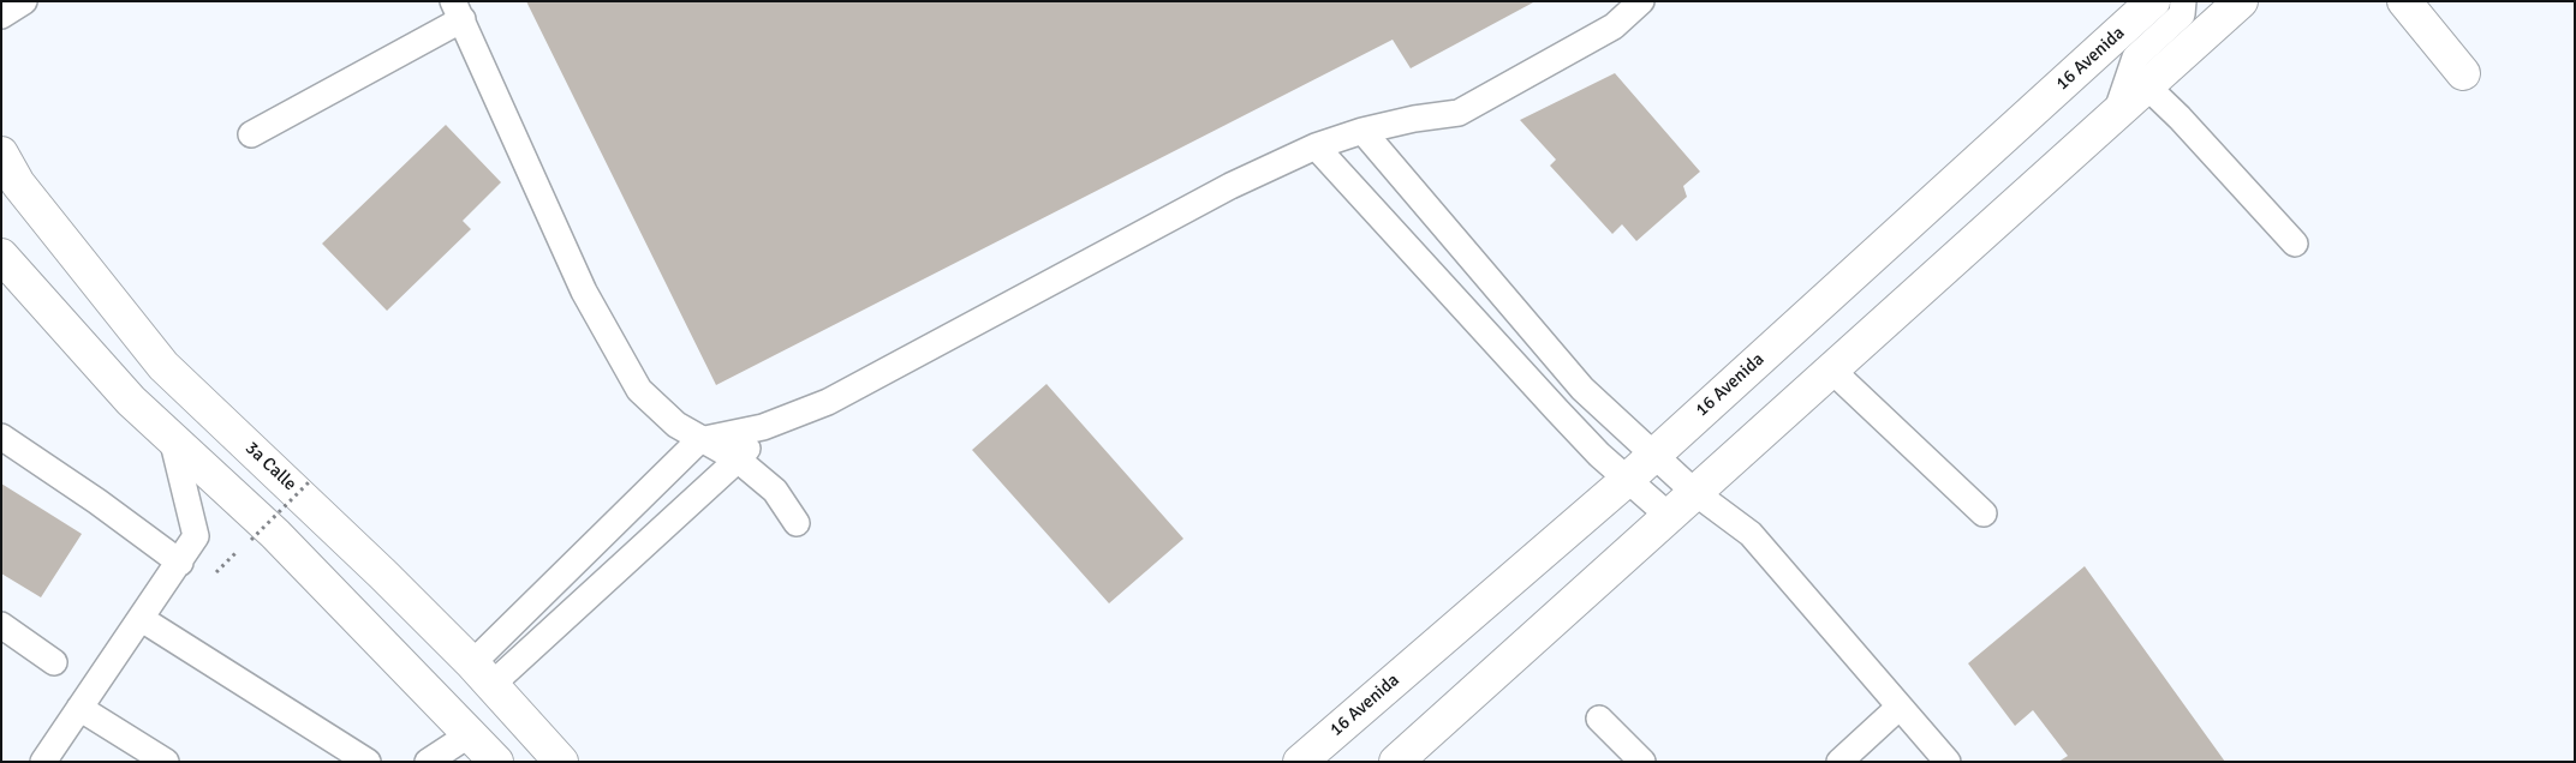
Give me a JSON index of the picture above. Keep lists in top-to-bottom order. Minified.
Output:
{"streets":{"main road":["16 Avenida","3a Calle"]}}
